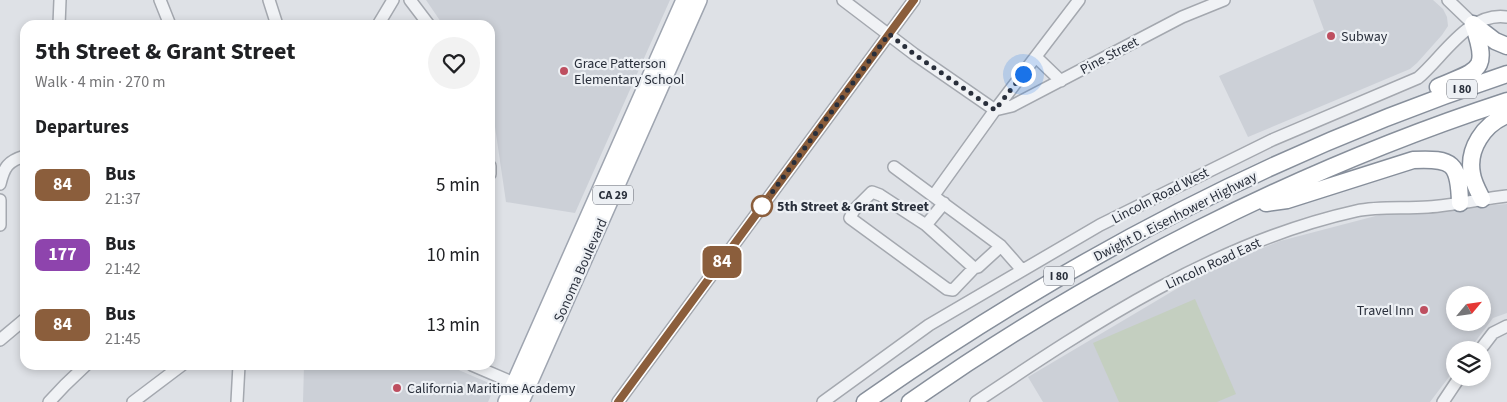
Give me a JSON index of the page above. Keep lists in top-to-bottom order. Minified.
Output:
{"streets":{"highway":["I 80","Dwight D. Eisenhower Highway"],"main road":["CA 29","Sonoma Boulevard"],"street":["Pine Street","Lincoln Road West","Lincoln Road East"]},"places":["Subway","Grace Patterson Elementary School","5th Street & Grant Street","Travel Inn","California Maritime Academy"],"lines":["bus line 84"],"north":"top right","page":{"on_map":"84","heading":[["5th Street & Grant Street","Walk · 4 min · 270 m"],"Departures"],"list":[{"mark":"84","name":"Bus","note":"21:37","value":"5 min"},{"mark":"177","name":"Bus","note":"21:42","value":"10 min"},{"mark":"84","name":"Bus","note":"21:45","value":"13 min"}]}}
